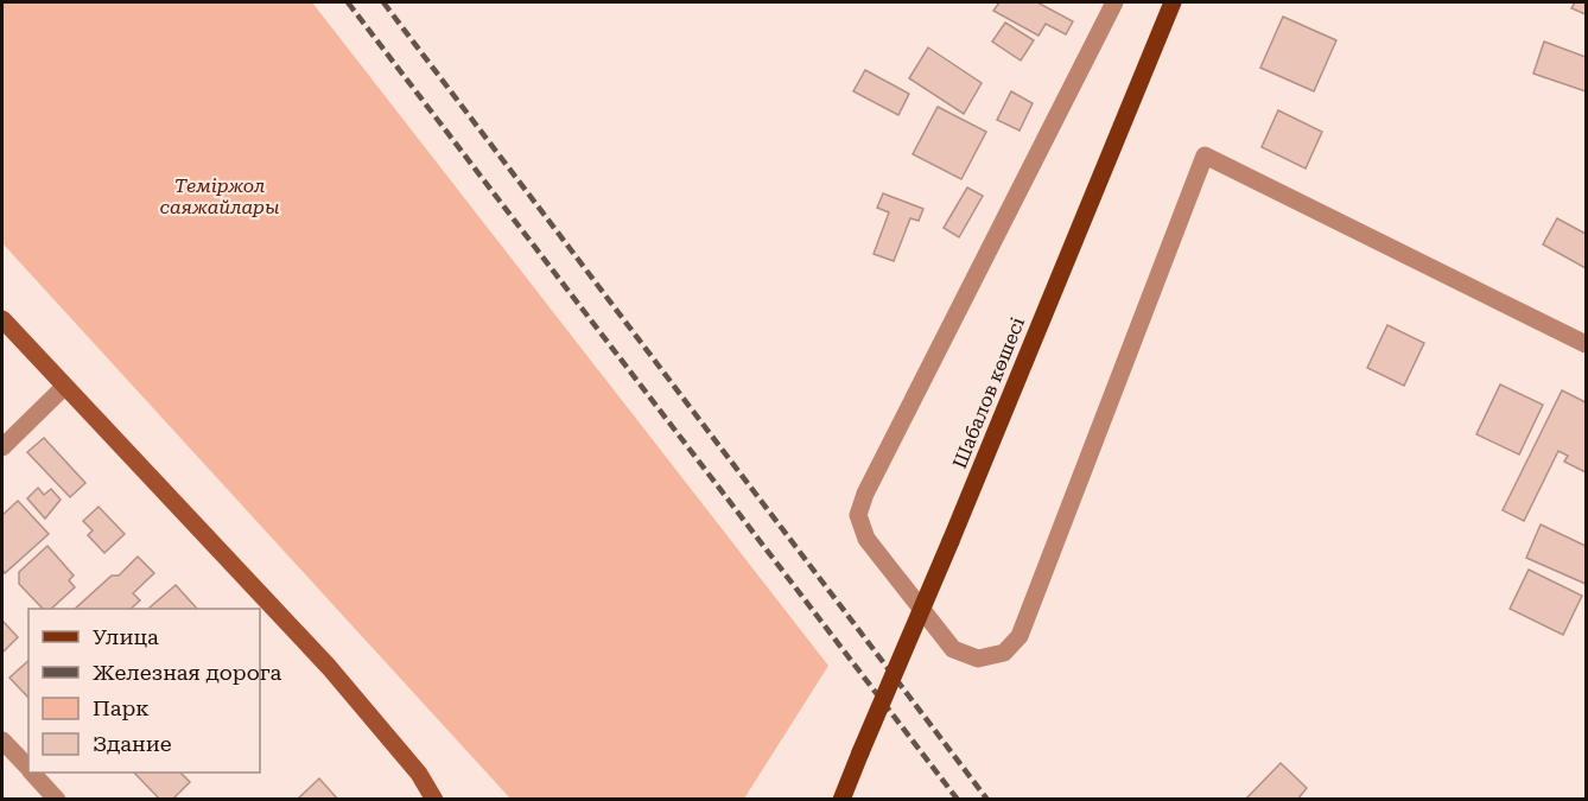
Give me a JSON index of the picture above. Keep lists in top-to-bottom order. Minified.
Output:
{"streets":{"main road":["Шабалов көшесі"]},"parks":["Теміржол саяжайлары"],"legend":["Улица","Железная дорога","Парк","Здание"]}
